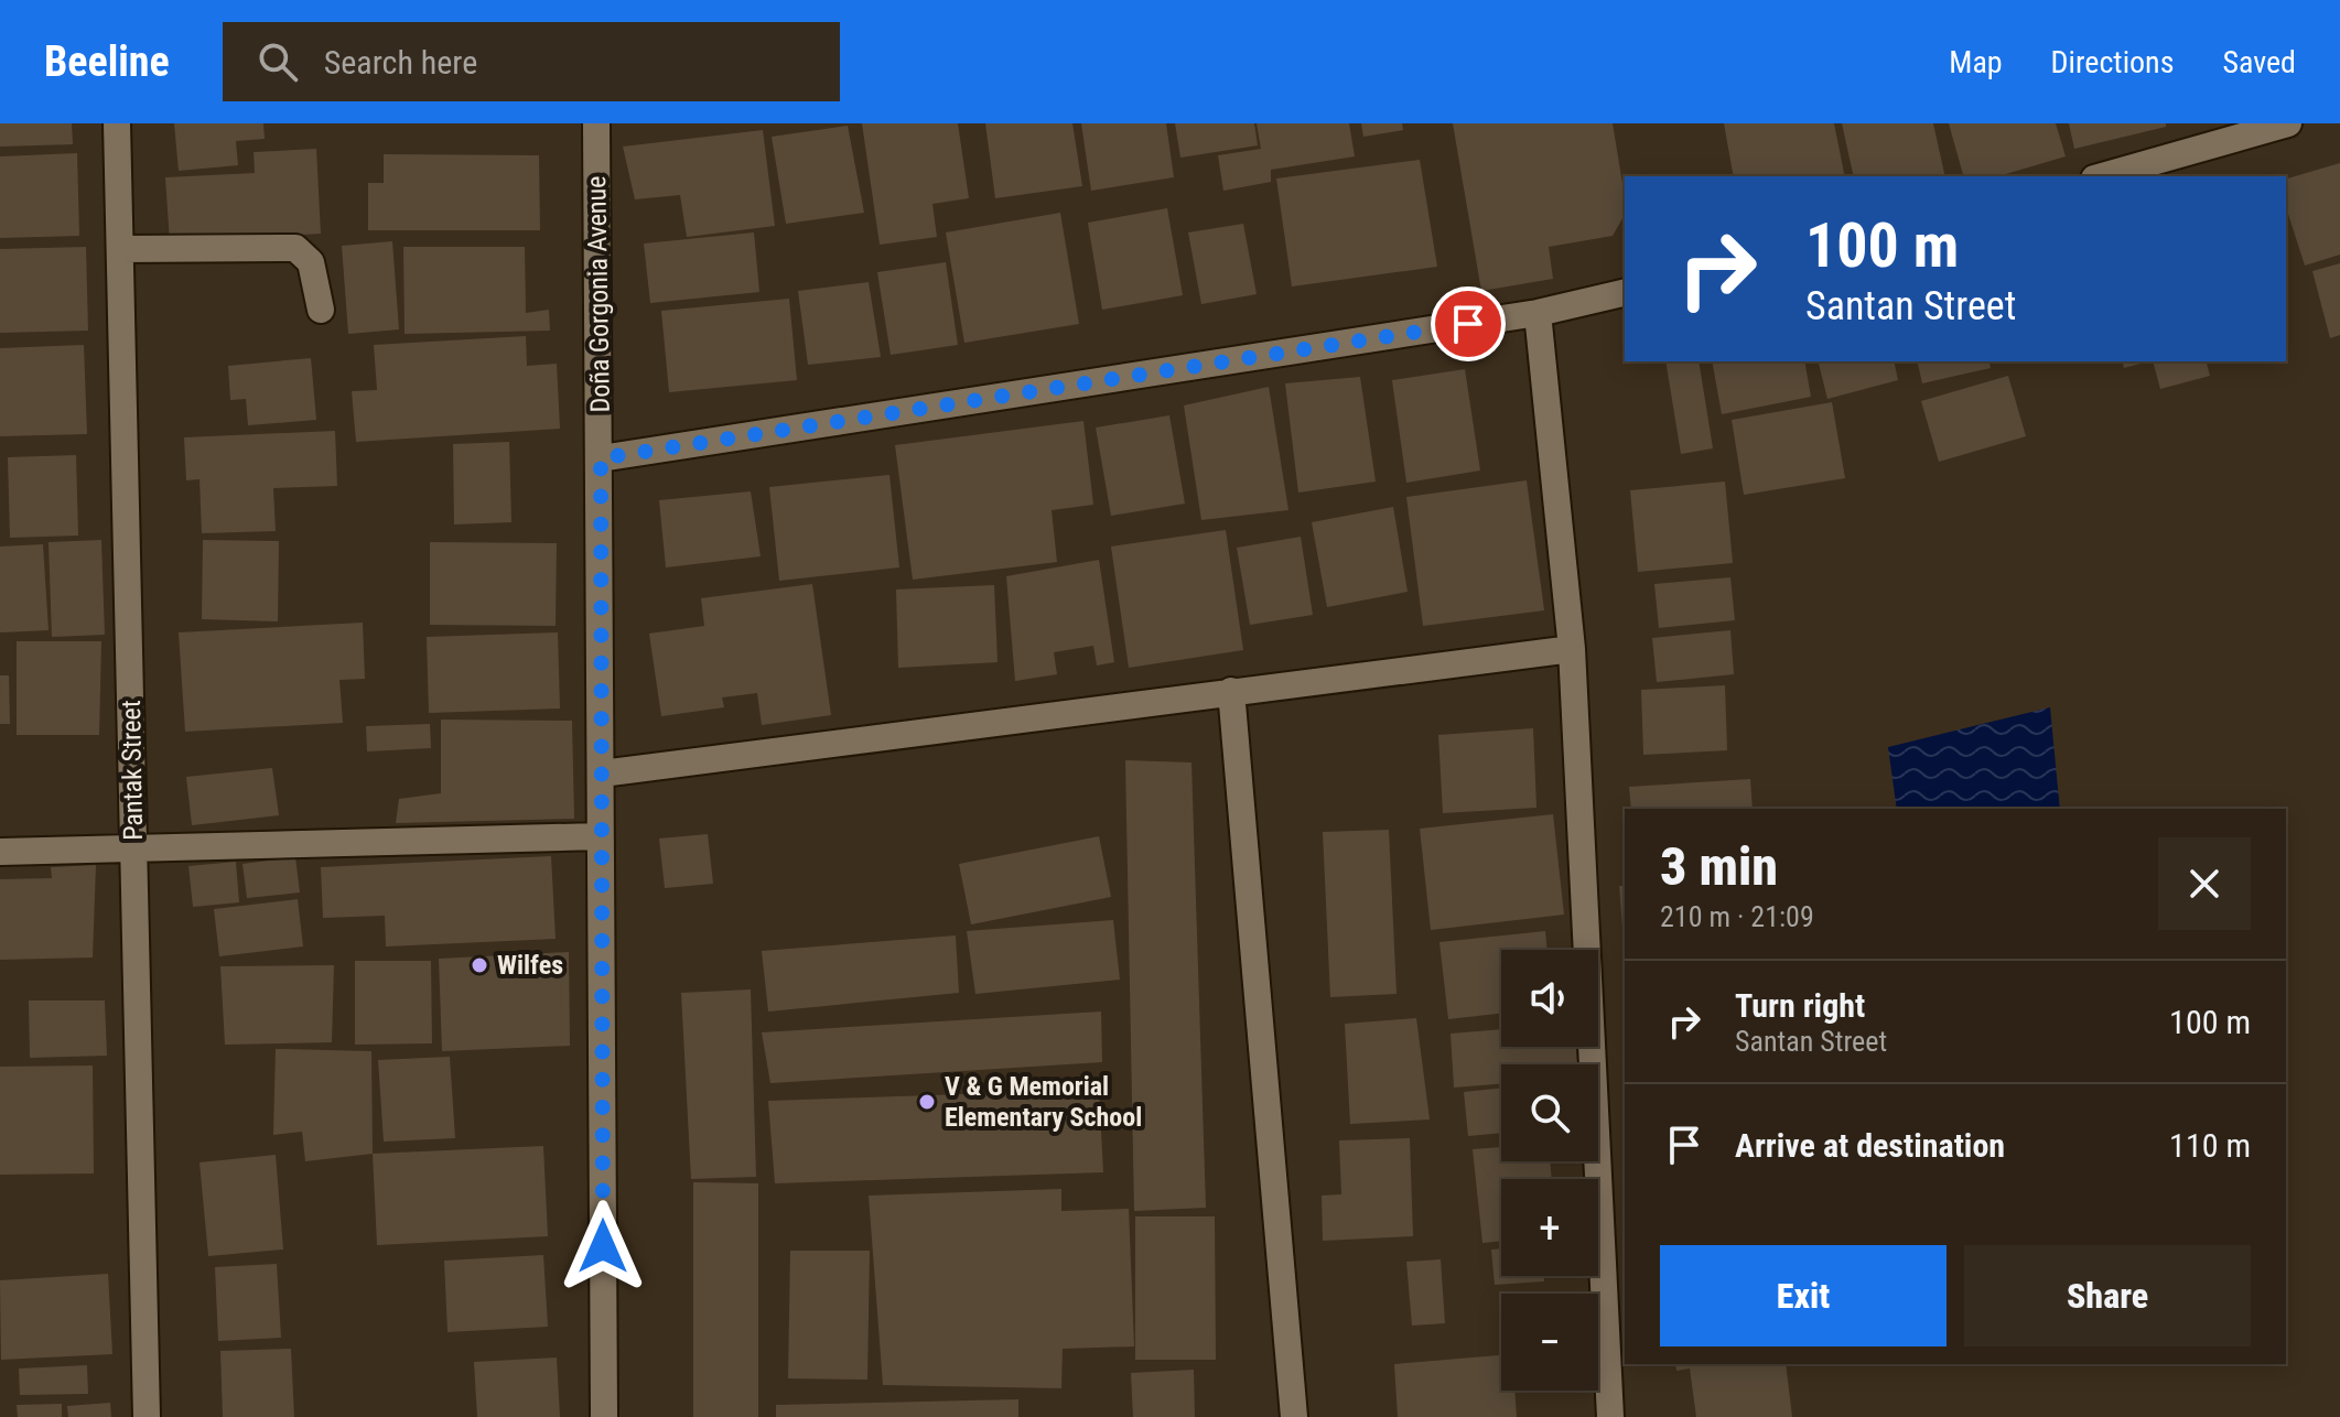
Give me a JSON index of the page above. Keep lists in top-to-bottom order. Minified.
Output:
{"streets":{"street":["Doña Gorgonia Avenue","Pantak Street"]},"places":["Wilfes","V & G Memorial Elementary School"],"page":{"header":"Beeline","search":"Search here","nav":["Map","Directions","Saved"],"turn":["100 m","Santan Street"],"heading":["3 min","210 m · 21:09"],"map_buttons":["+","−"],"list":[{"name":"Turn right","note":"Santan Street","value":"100 m"},{"name":"Arrive at destination","value":"110 m"}],"buttons":["Exit","Share"]}}
